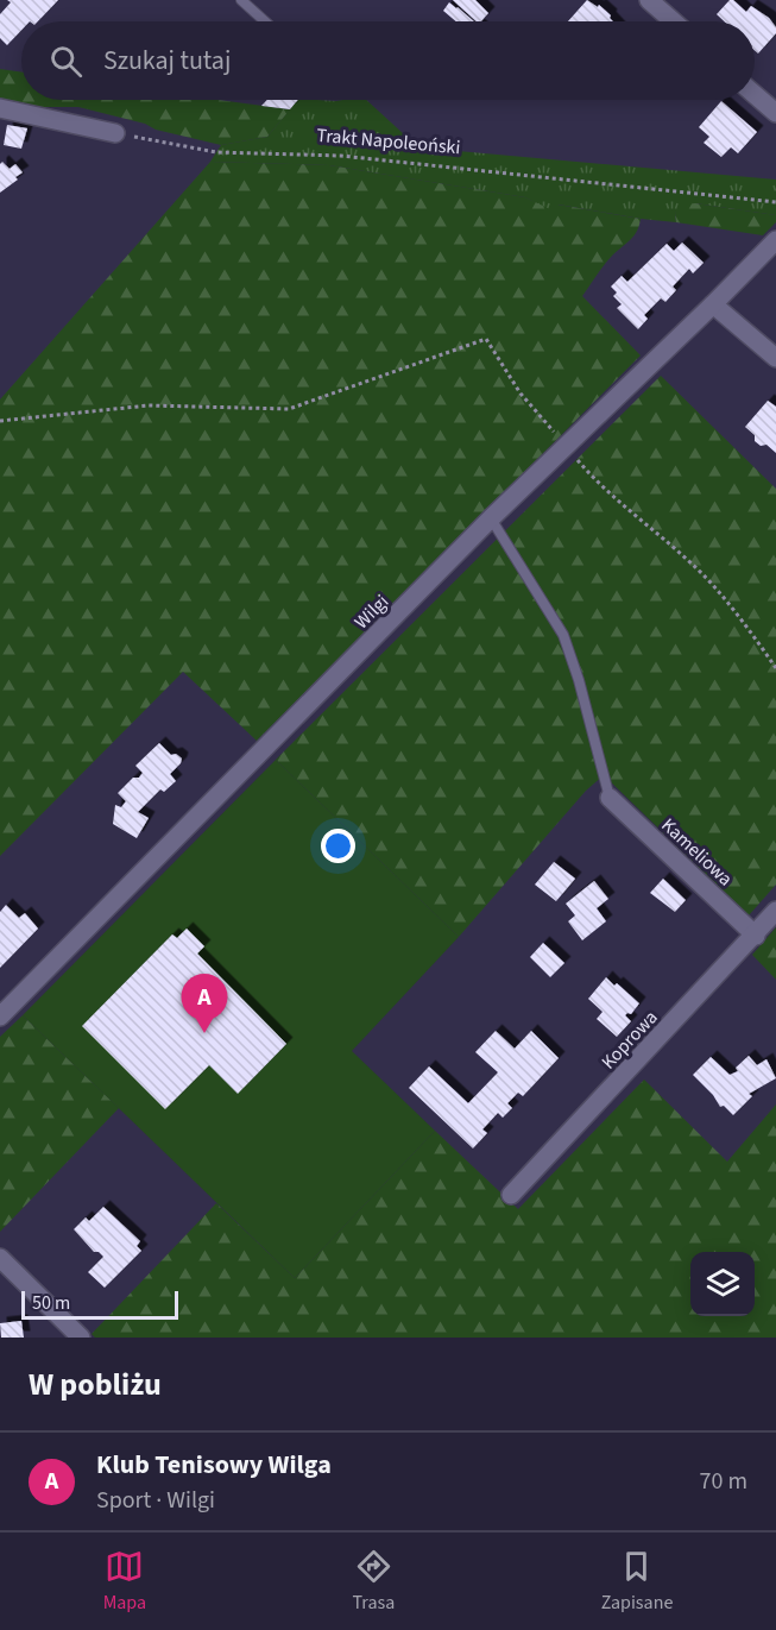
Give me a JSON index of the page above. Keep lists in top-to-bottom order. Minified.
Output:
{"streets":{"street":["Wilgi","Kameliowa","Koprowa"],"path":["Trakt Napoleoński"]},"crossings":[["Kameliowa","Koprowa"]],"scale_bar":"50 m","page":{"search":"Szukaj tutaj","pins":"A","scale":"50 m","heading":"W pobliżu","list":[{"mark":"A","name":"Klub Tenisowy Wilga","note":"Sport · Wilgi","value":"70 m"}],"nav":["Mapa","Trasa","Zapisane"]}}
